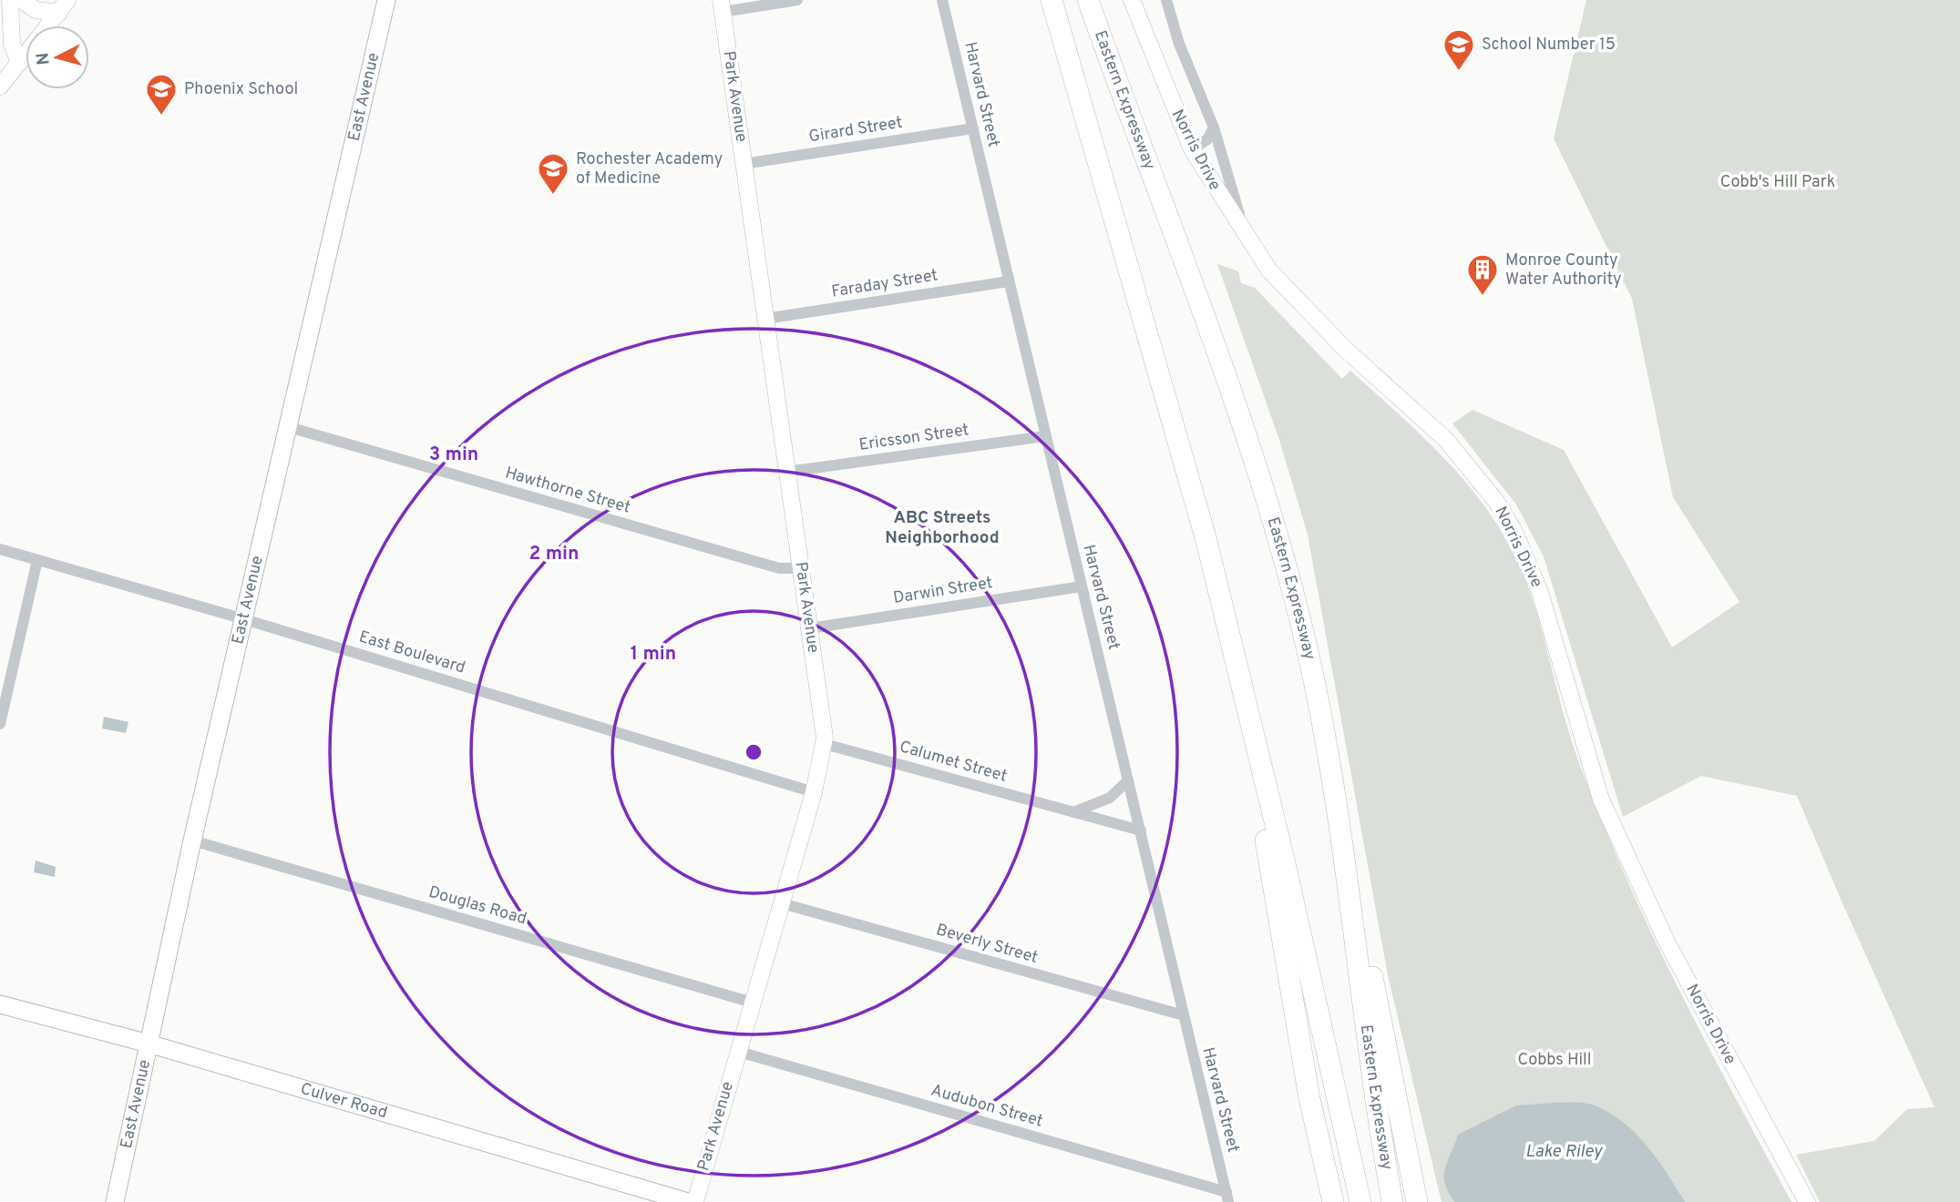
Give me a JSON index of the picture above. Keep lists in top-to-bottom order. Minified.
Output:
{"streets":{"highway":["Eastern Expressway"],"main road":["East Avenue","Culver Road"],"street":["Harvard Street","Park Avenue","Girard Street","Norris Drive","Faraday Street","Ericsson Street","Hawthorne Street","Darwin Street","East Boulevard","Calumet Street","Douglas Road","Beverly Street","Audubon Street"]},"crossings":[["Harvard Street","Girard Street"],["Harvard Street","Faraday Street"],["Harvard Street","Ericsson Street"],["Harvard Street","Darwin Street"],["Harvard Street","Calumet Street"],["Harvard Street","Beverly Street"],["Harvard Street","Audubon Street"],["Park Avenue","Girard Street"],["Park Avenue","Faraday Street"],["Park Avenue","Ericsson Street"],["Park Avenue","Hawthorne Street"],["Park Avenue","Darwin Street"],["Park Avenue","East Boulevard"],["Park Avenue","Calumet Street"],["Park Avenue","Douglas Road"],["Park Avenue","Beverly Street"],["Park Avenue","Audubon Street"],["East Avenue","Hawthorne Street"],["East Avenue","East Boulevard"],["East Avenue","Douglas Road"],["East Avenue","Culver Road"]],"districts":["ABC Streets Neighborhood"],"water":["Lake Riley"],"parks":["Cobb's Hill Park","Cobbs Hill"],"places":{"school or university":["School Number 15","Phoenix School","Rochester Academy of Medicine"],"building":["Monroe County Water Authority"]},"north":"left","rings":["3 min","2 min","1 min"]}
